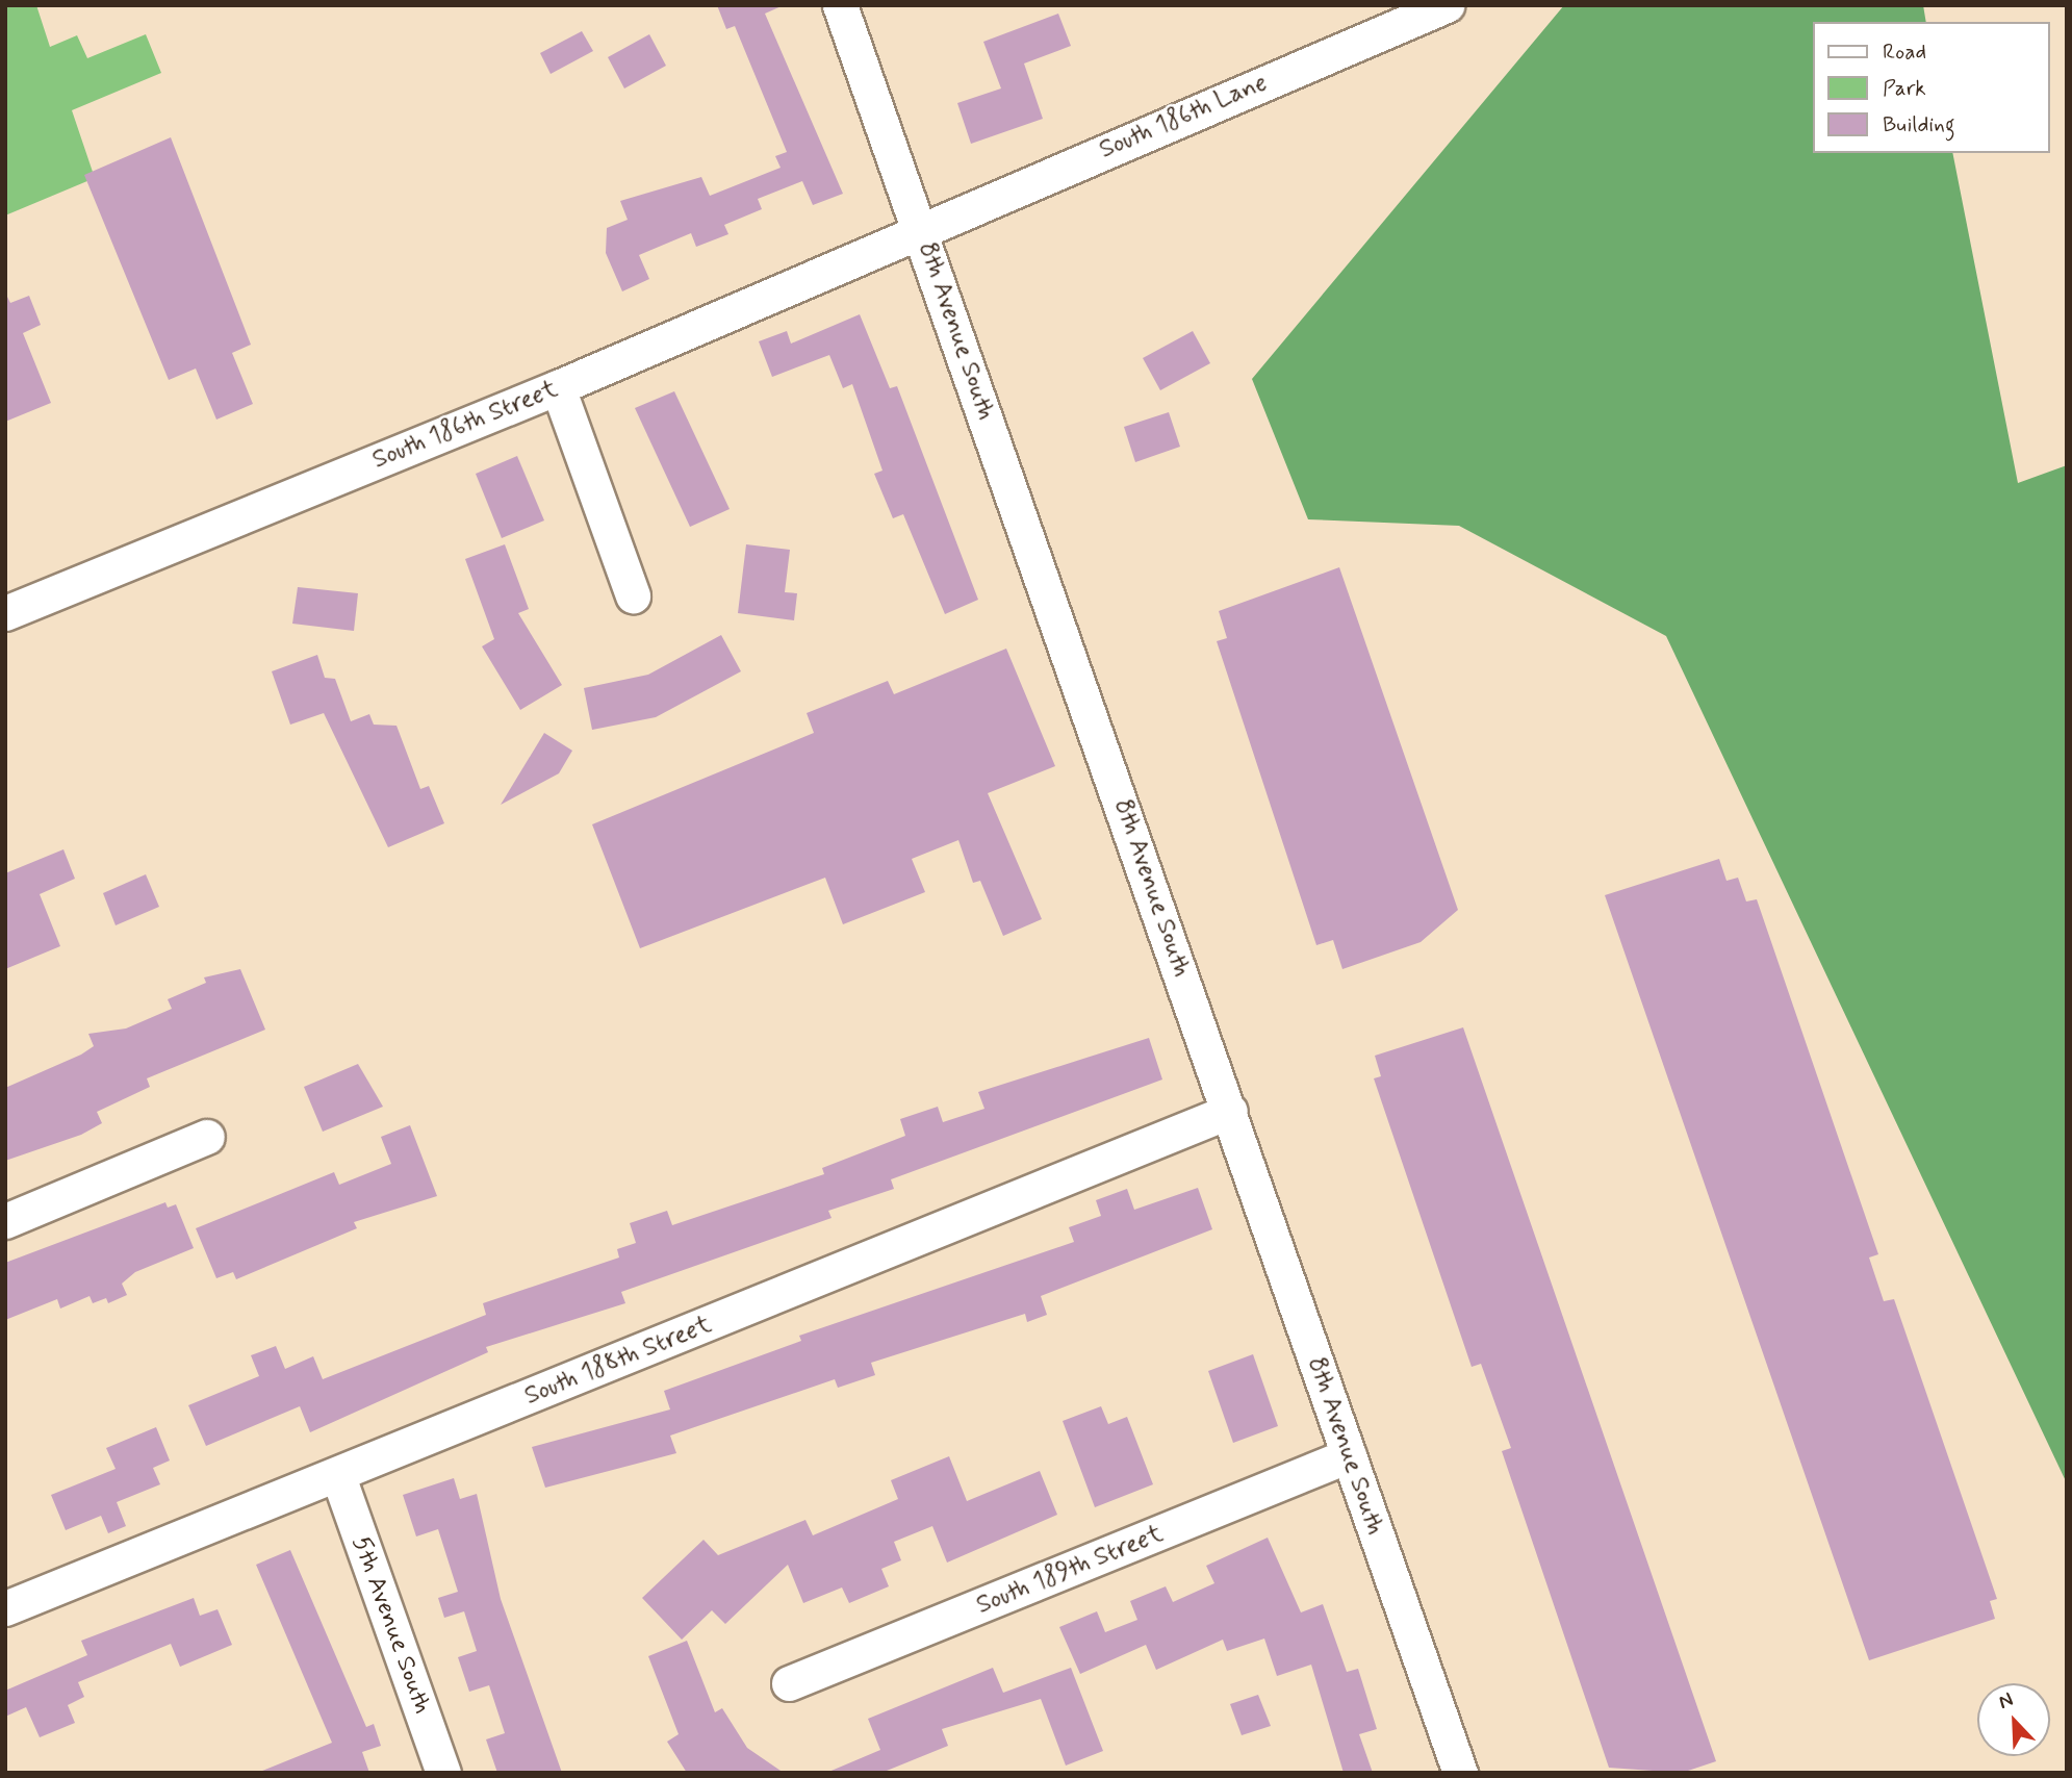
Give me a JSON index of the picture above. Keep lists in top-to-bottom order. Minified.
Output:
{"streets":{"street":["South 186th Lane","8th Avenue South","South 186th Street","South 188th Street","South 189th Street","5th Avenue South"]},"crossings":[["South 186th Lane","8th Avenue South"],["South 186th Lane","South 186th Street"],["8th Avenue South","South 186th Street"],["8th Avenue South","South 188th Street"],["8th Avenue South","South 189th Street"],["South 188th Street","5th Avenue South"]],"legend":["Road","Park","Building"],"north":"top left"}
